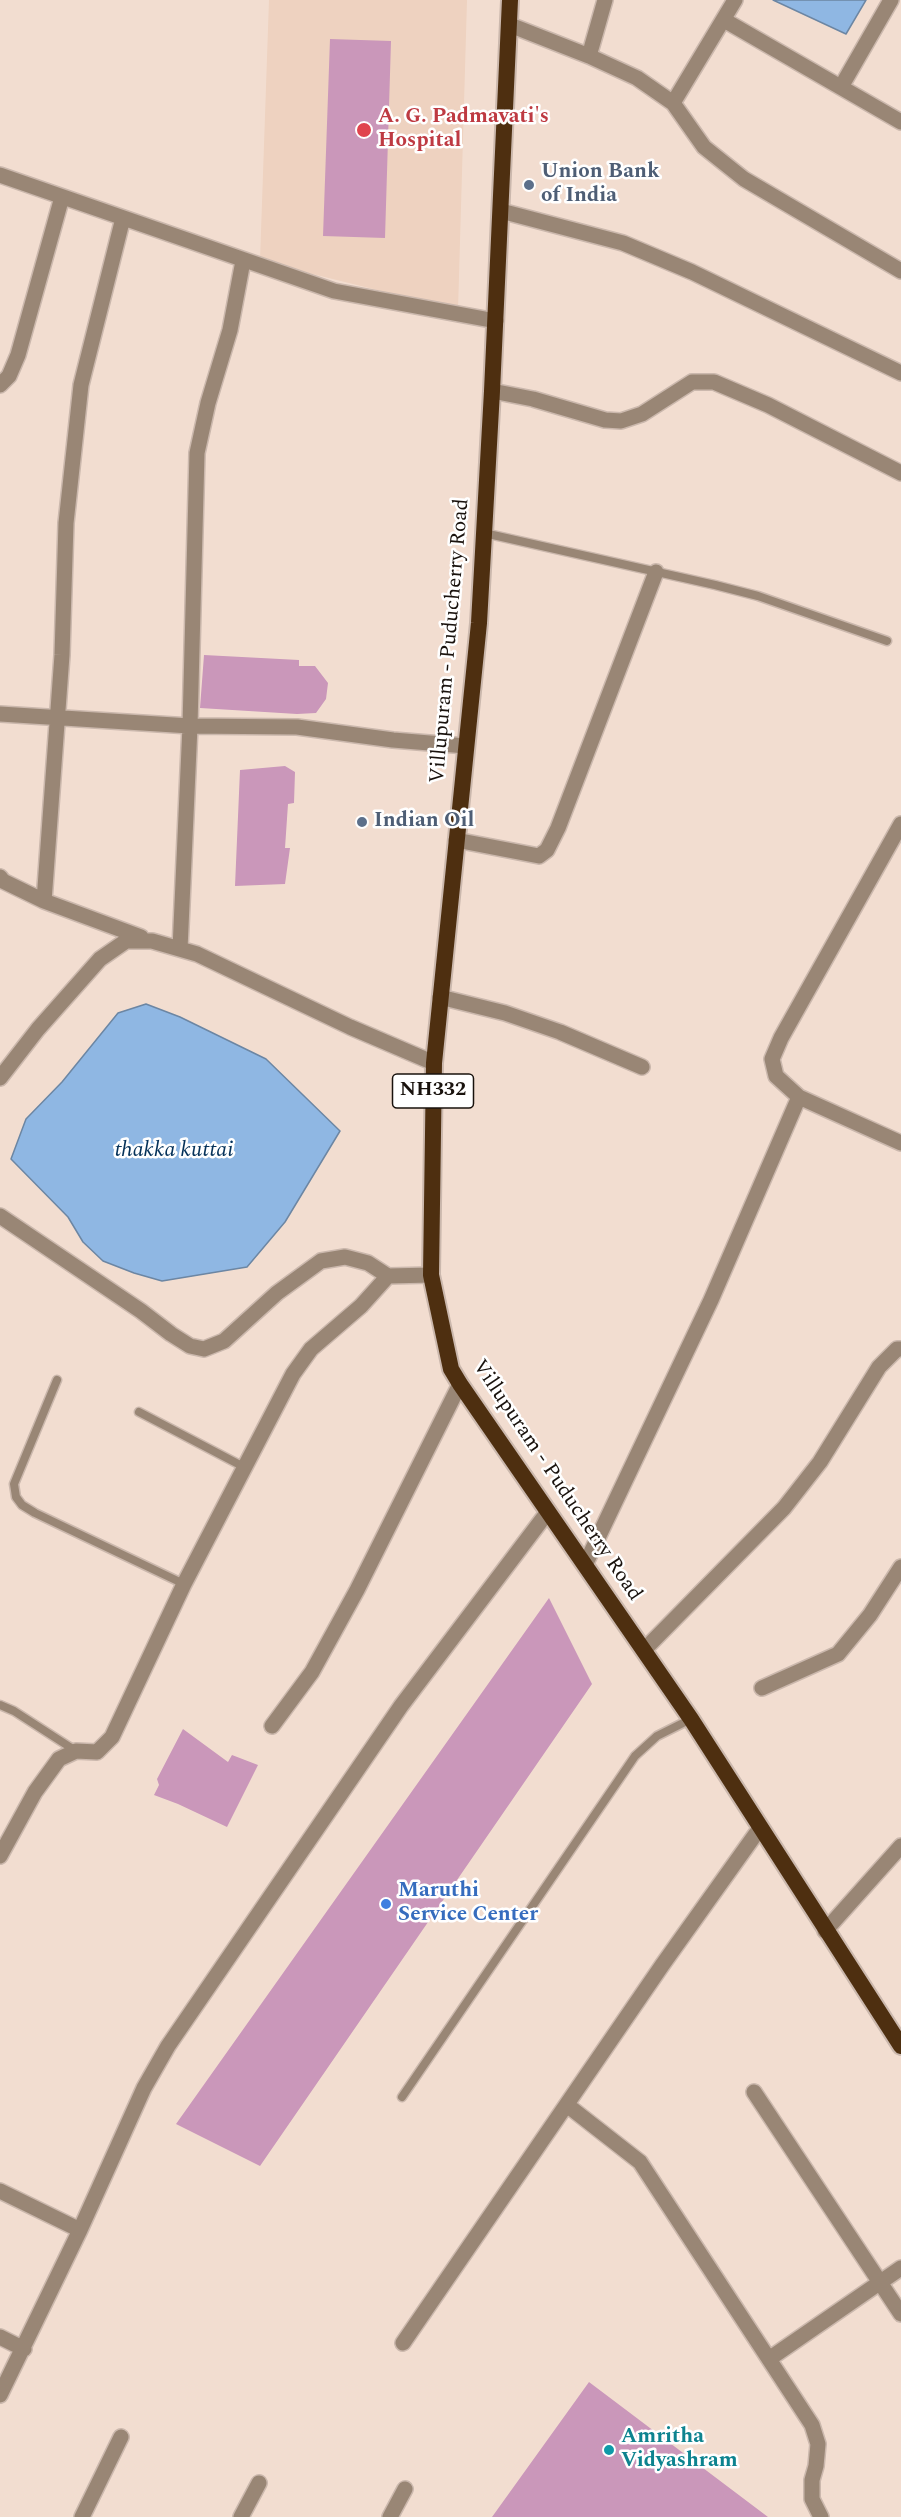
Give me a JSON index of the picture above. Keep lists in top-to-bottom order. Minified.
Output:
{"streets":{"highway":["Villupuram - Puducherry Road","NH332"]},"water":["thakka kuttai"],"places":["A. G. Padmavati's Hospital","Union Bank of India","Indian Oil","Maruthi Service Center","Amritha Vidyashram"]}
